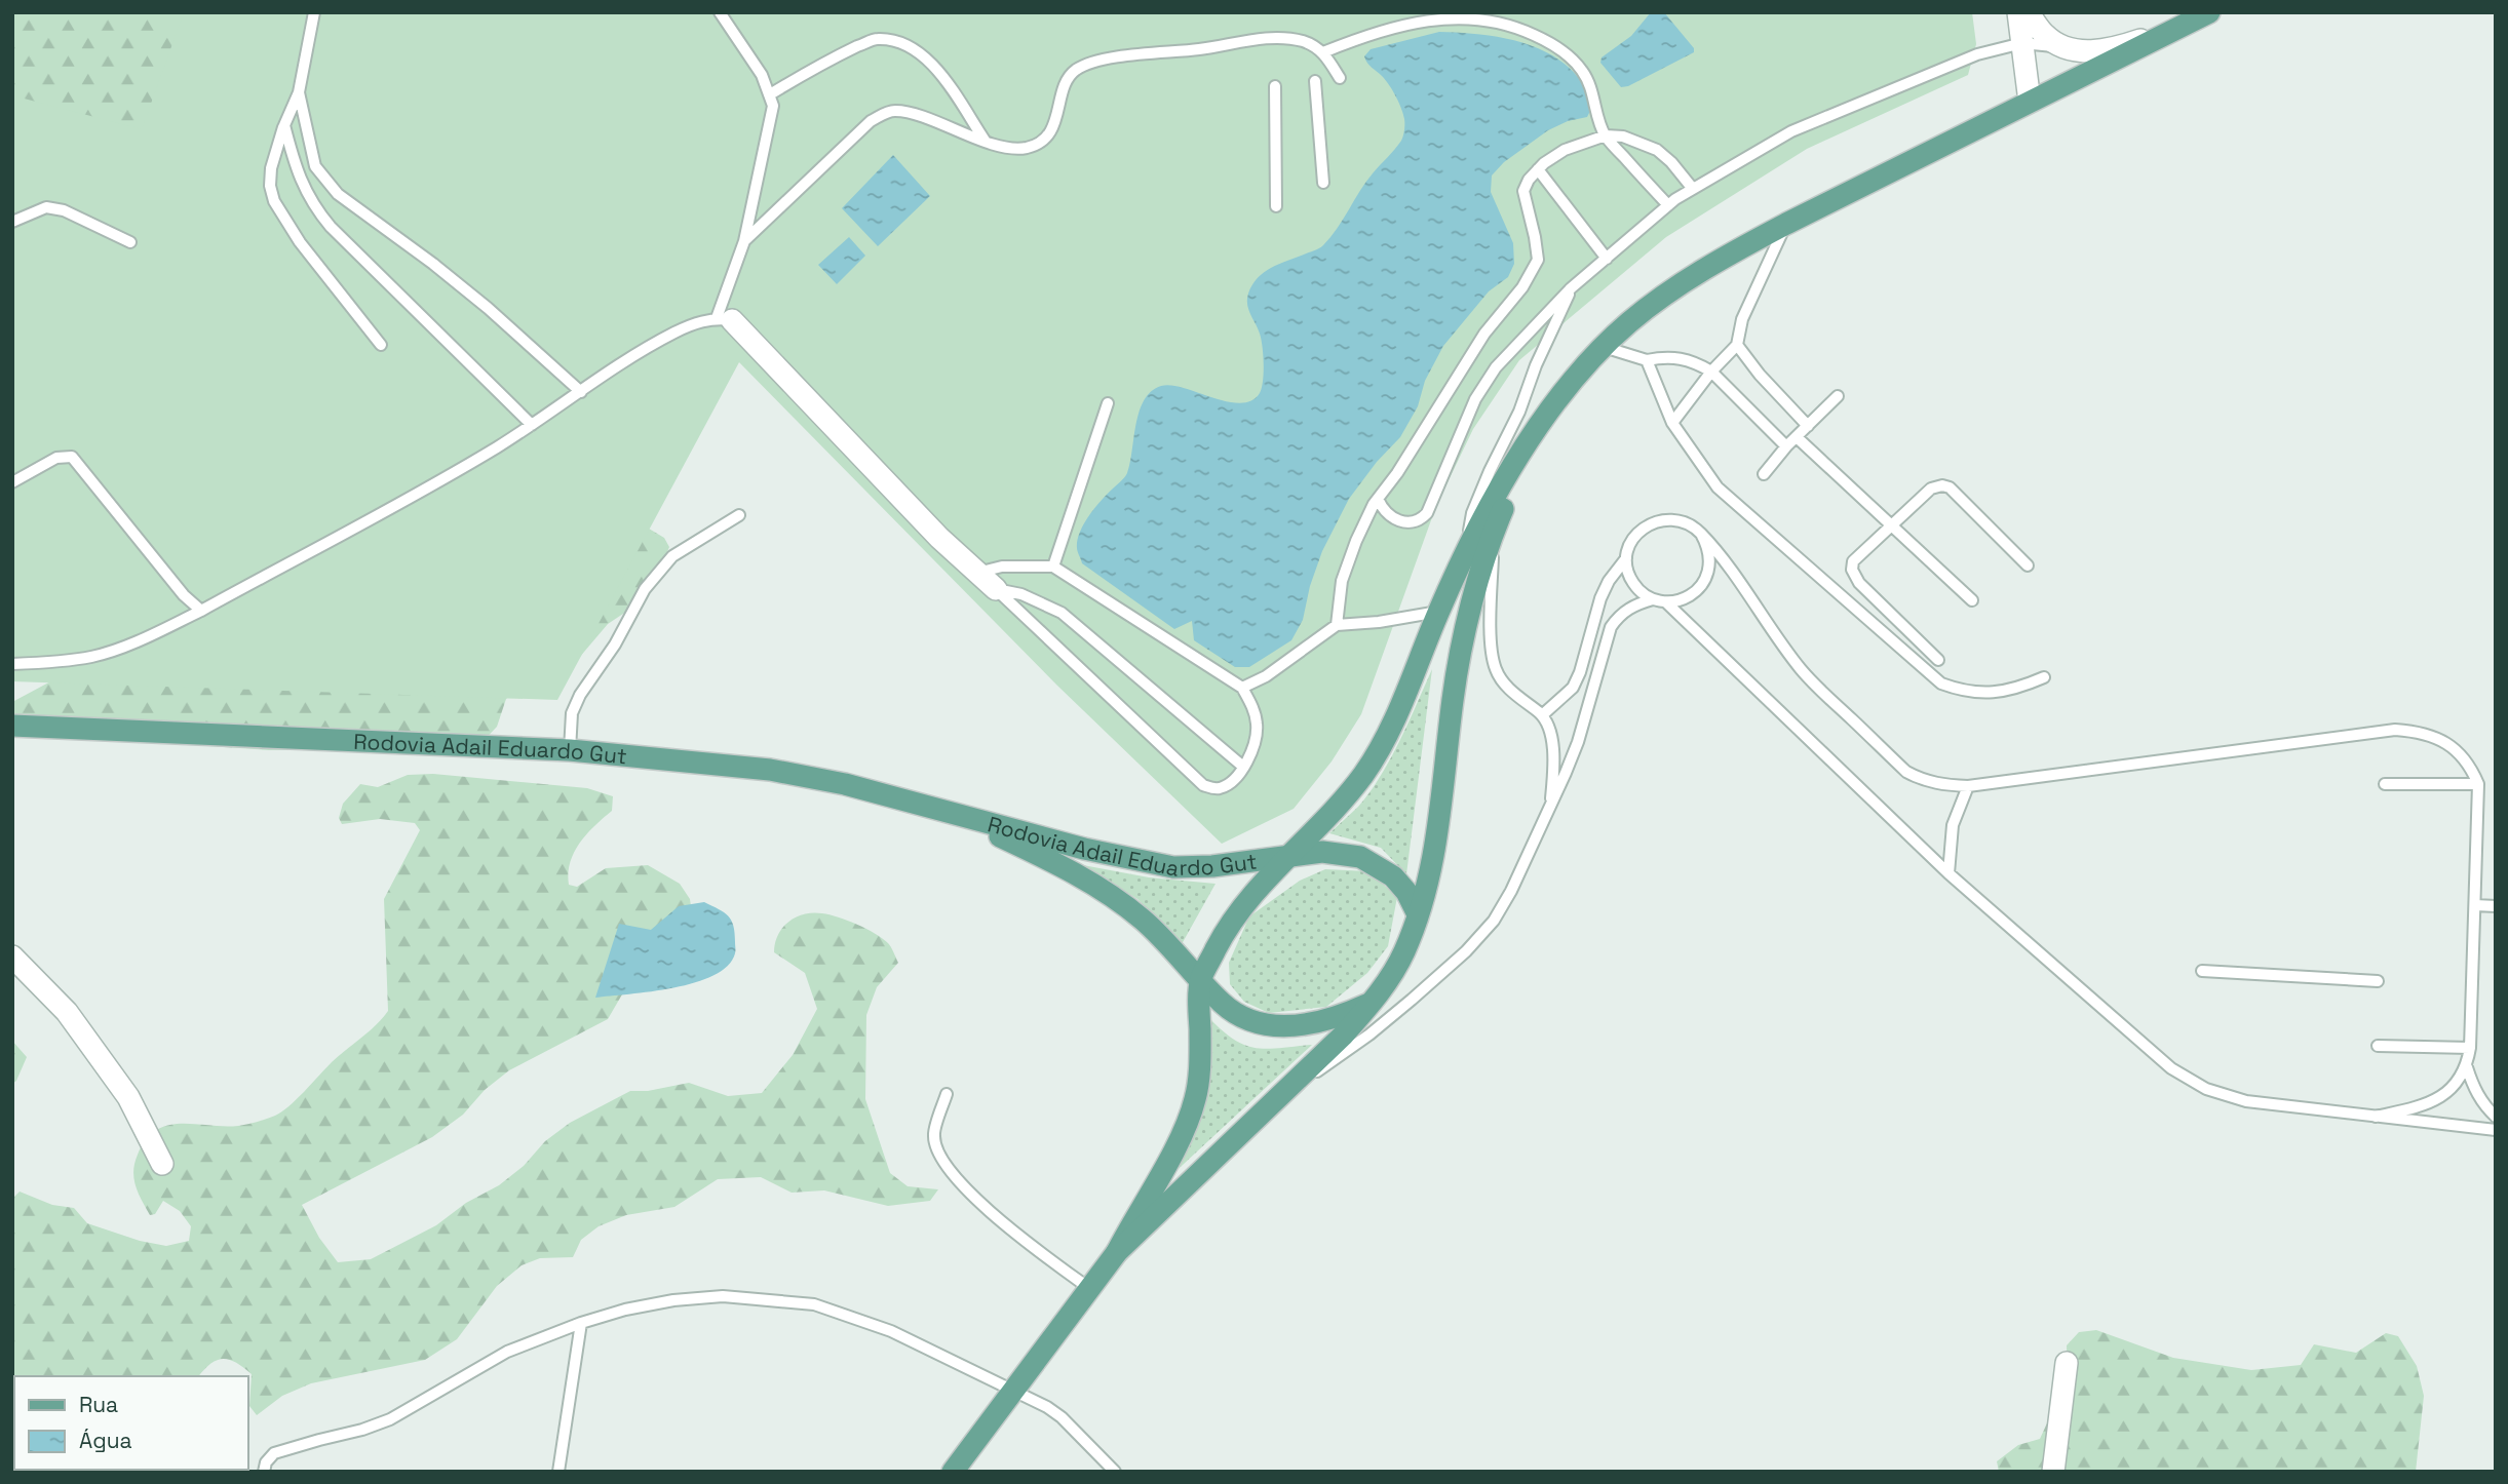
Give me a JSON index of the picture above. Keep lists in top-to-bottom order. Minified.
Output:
{"streets":{"main road":["Rodovia Adail Eduardo Gut"]},"legend":["Rua","Água"]}
